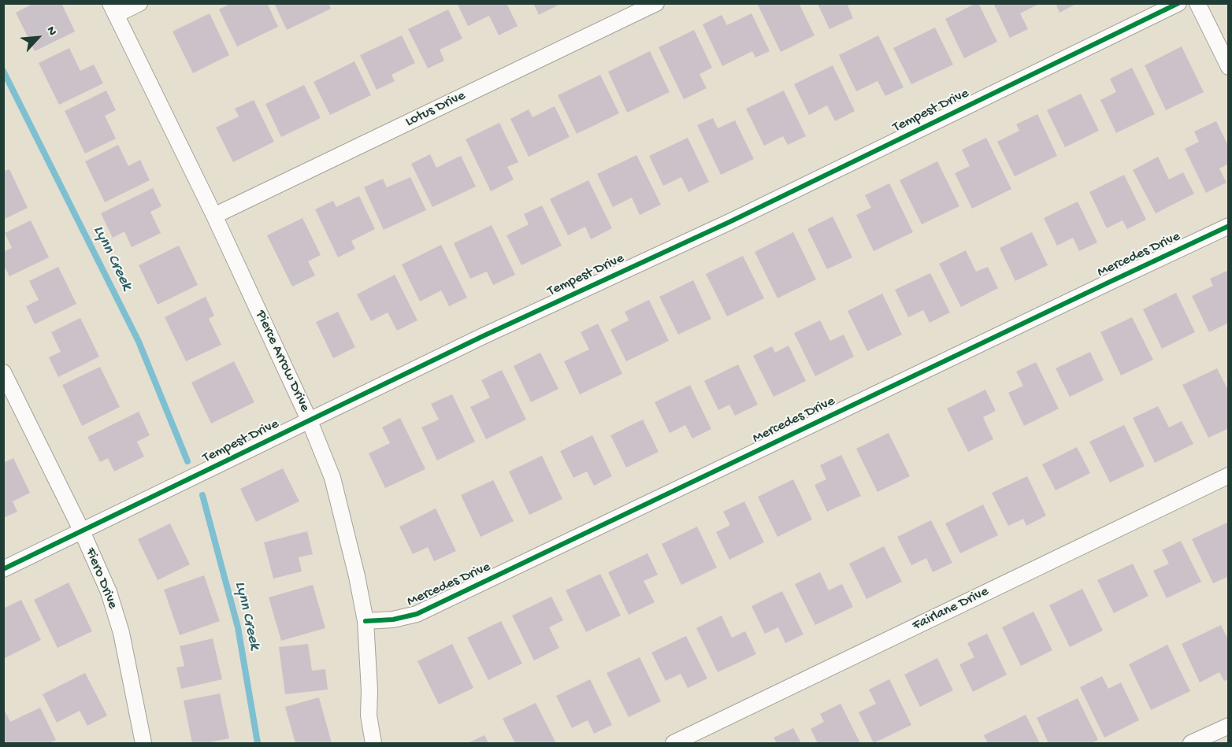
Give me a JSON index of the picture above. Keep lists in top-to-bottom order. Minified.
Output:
{"streets":{"street":["Lotus Drive","Tempest Drive","Mercedes Drive","Pierce Arrow Drive","Fiero Drive","Fairlane Drive"]},"crossings":[["Lotus Drive","Pierce Arrow Drive"],["Tempest Drive","Pierce Arrow Drive"],["Tempest Drive","Fiero Drive"],["Mercedes Drive","Pierce Arrow Drive"]],"water":["Lynn Creek"],"north":"top right"}
